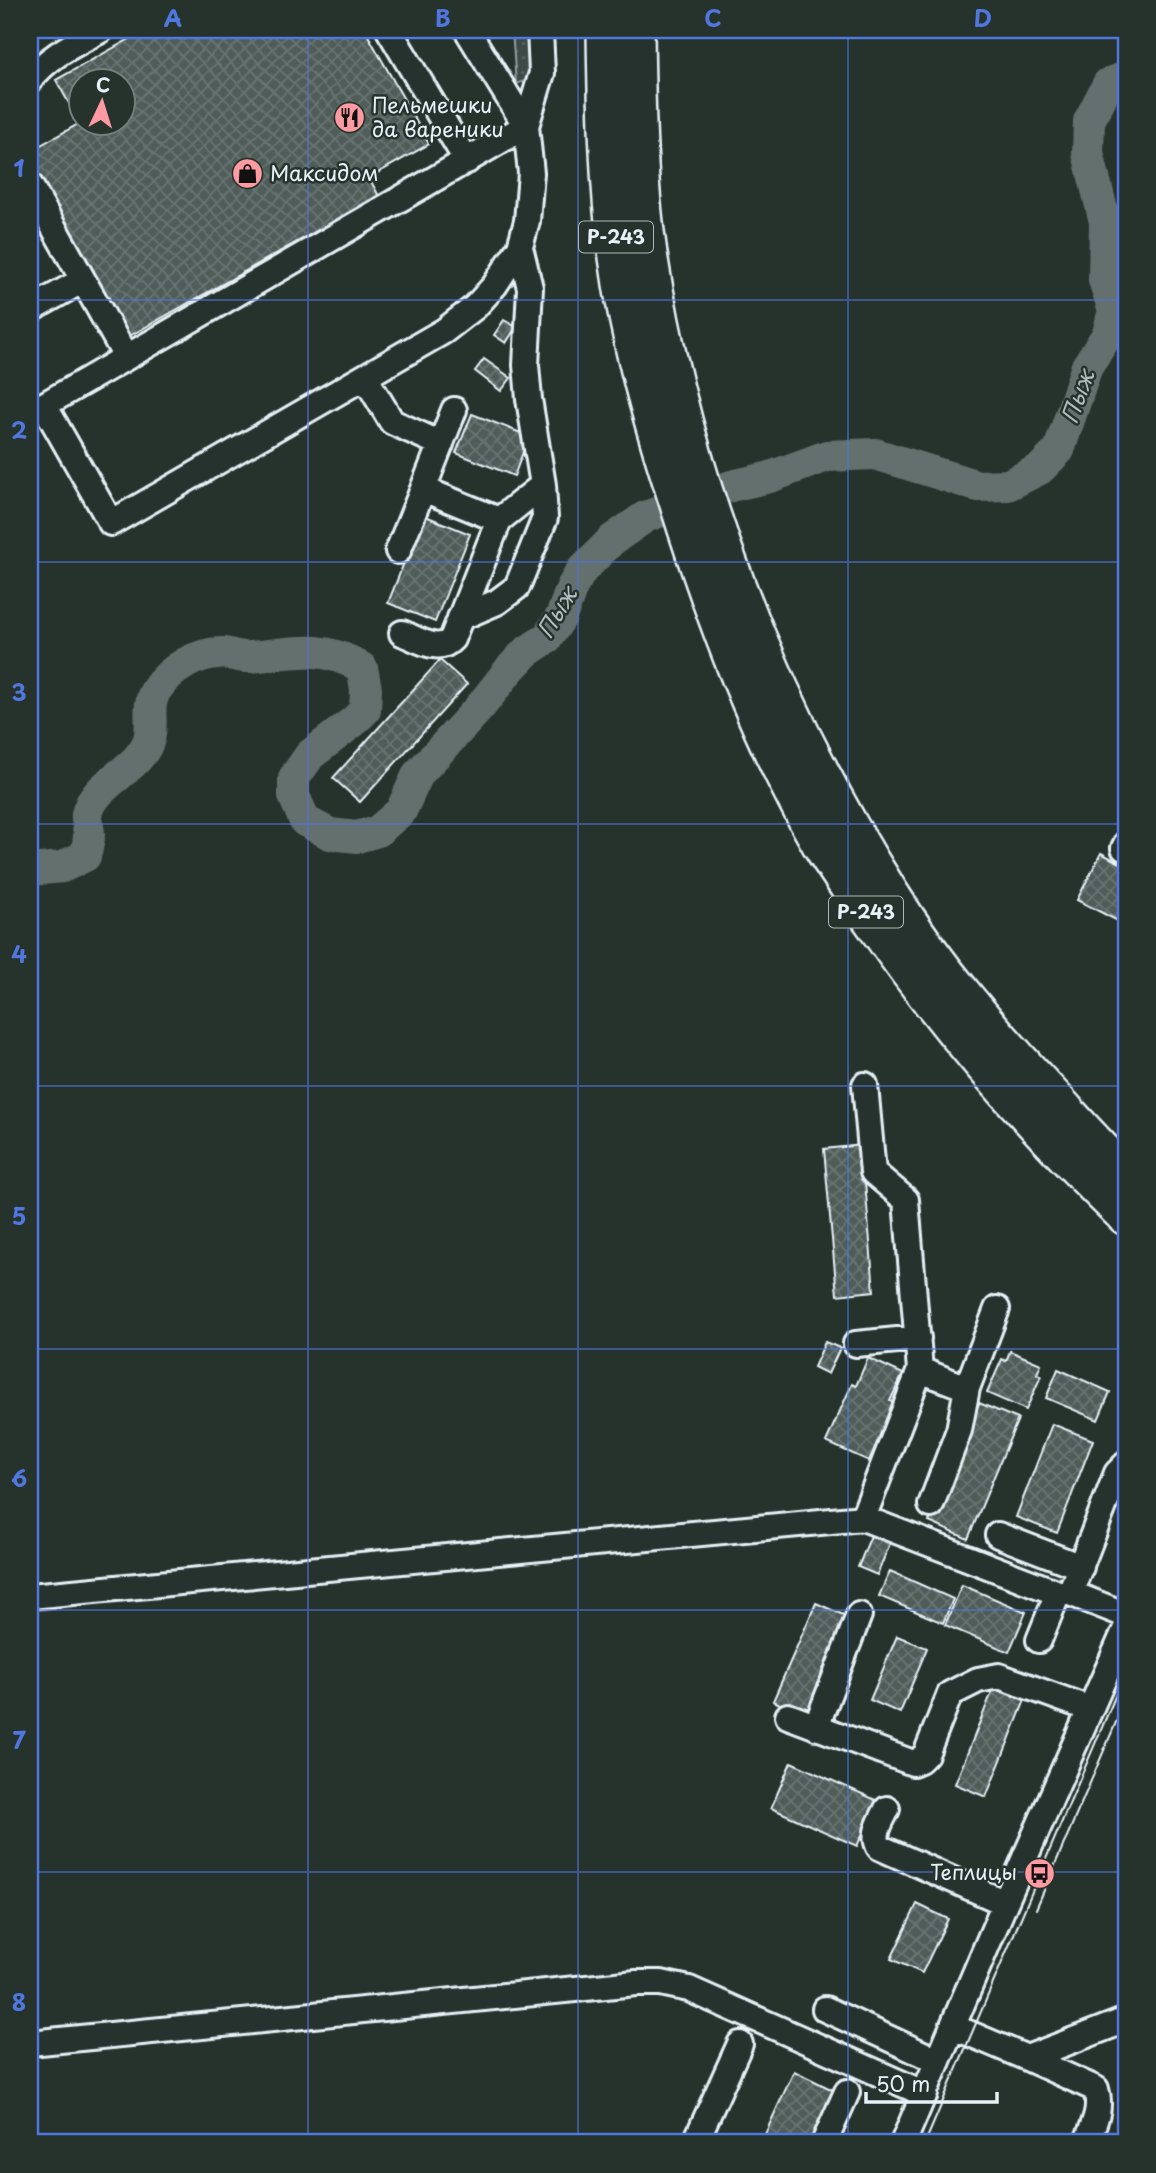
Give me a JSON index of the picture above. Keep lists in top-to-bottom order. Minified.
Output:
{"streets":{"highway":["Р-243"]},"water":["Пыж"],"places":{"restaurant":["Пельмешки да вареники"],"shop":["Максидом"],"bus stop":["Теплицы"]},"scale_bar":"50 m","north":"top","grid":{"columns":["A","B","C","D"],"rows":["1","2","3","4","5","6","7","8"]}}
